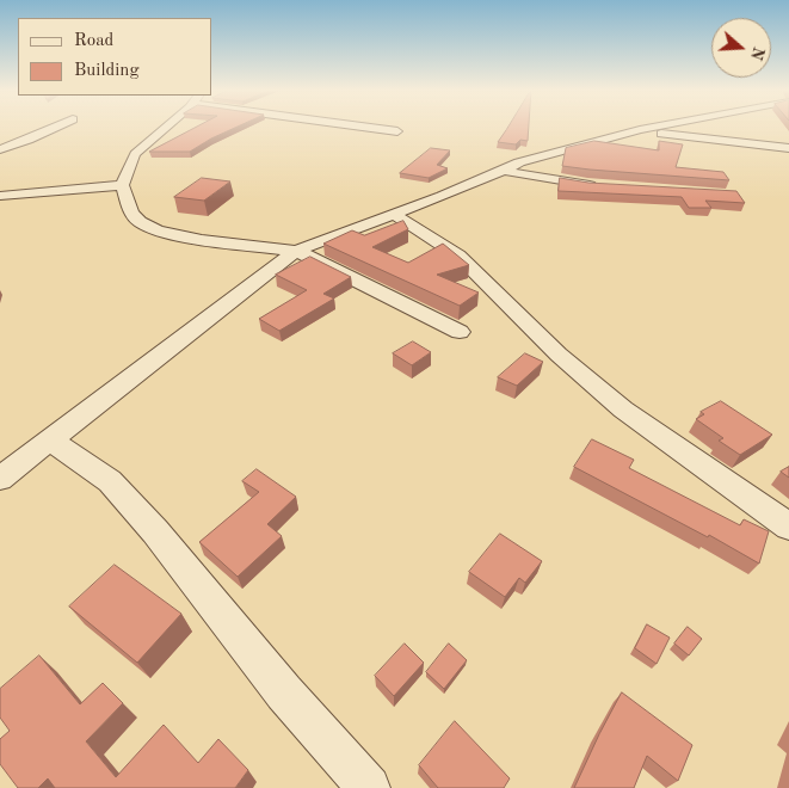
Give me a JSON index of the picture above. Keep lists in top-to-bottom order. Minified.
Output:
{"legend":["Road","Building"],"north":"right"}
